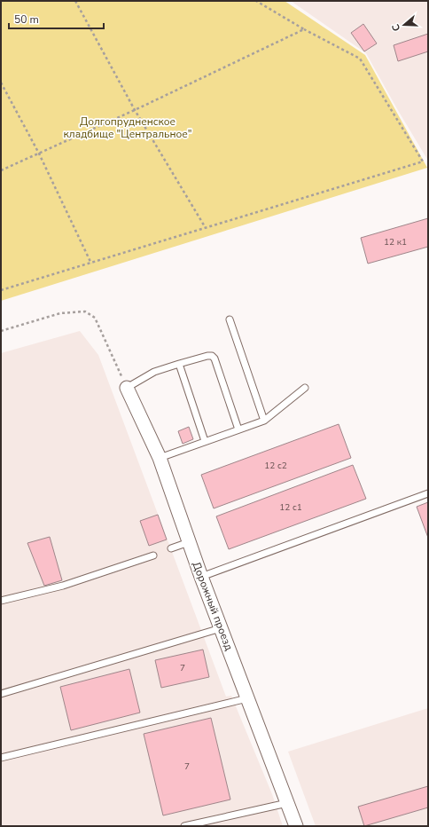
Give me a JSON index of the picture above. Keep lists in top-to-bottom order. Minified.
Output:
{"streets":{"street":["Дорожный проезд"]},"parks":["Долгопрудненское кладбище \"Центральное\""],"house_numbers":["12 к1","12 с2","12 с1","7","7"],"scale_bar":"50 m","north":"left"}
